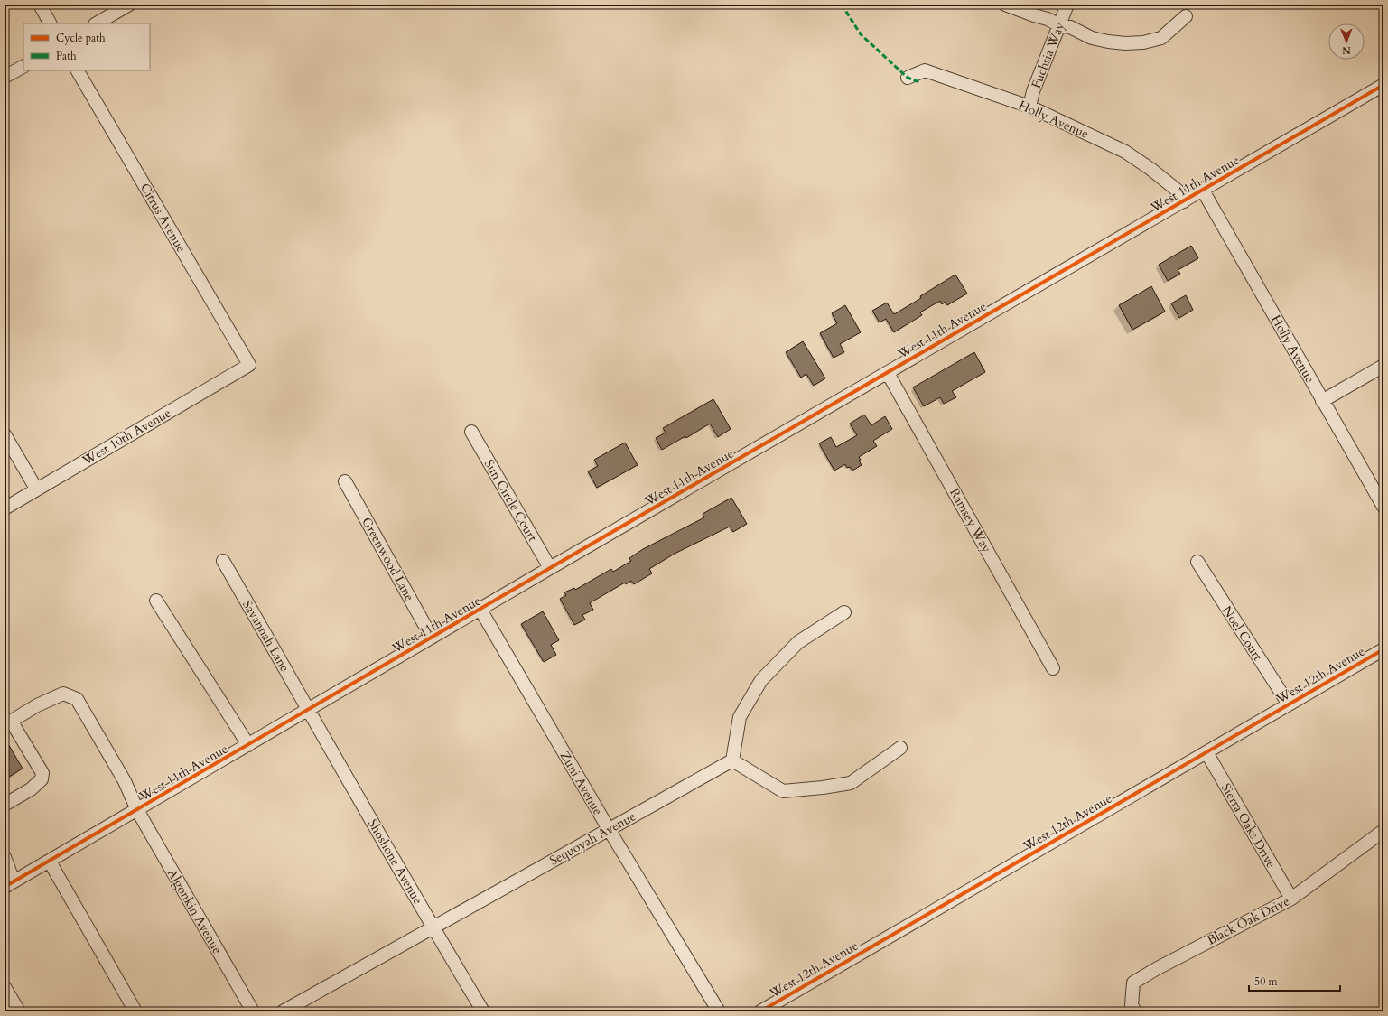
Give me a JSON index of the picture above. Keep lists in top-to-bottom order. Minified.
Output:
{"streets":{"street":["Fuchsia Way","Holly Avenue","West 11th Avenue","Citrus Avenue","West 10th Avenue","Sun Circle Court","Ramsey Way","Greenwood Lane","Noel Court","Savannah Lane","West 12th Avenue","Zuni Avenue","Sierra Oaks Drive","Sequoyah Avenue","Shoshone Avenue","Algonkin Avenue","Black Oak Drive"]},"crossings":[["Fuchsia Way","Holly Avenue"],["Holly Avenue","West 11th Avenue"],["West 11th Avenue","Sun Circle Court"],["West 11th Avenue","Ramsey Way"],["West 11th Avenue","Greenwood Lane"],["West 11th Avenue","Savannah Lane"],["West 11th Avenue","Zuni Avenue"],["West 11th Avenue","Shoshone Avenue"],["West 11th Avenue","Algonkin Avenue"],["Citrus Avenue","West 10th Avenue"],["Noel Court","West 12th Avenue"],["Savannah Lane","Shoshone Avenue"],["West 12th Avenue","Sierra Oaks Drive"],["Zuni Avenue","Sequoyah Avenue"],["Sierra Oaks Drive","Black Oak Drive"],["Sequoyah Avenue","Shoshone Avenue"]],"legend":["Cycle path","Path"],"scale_bar":"50 m","north":"bottom"}
